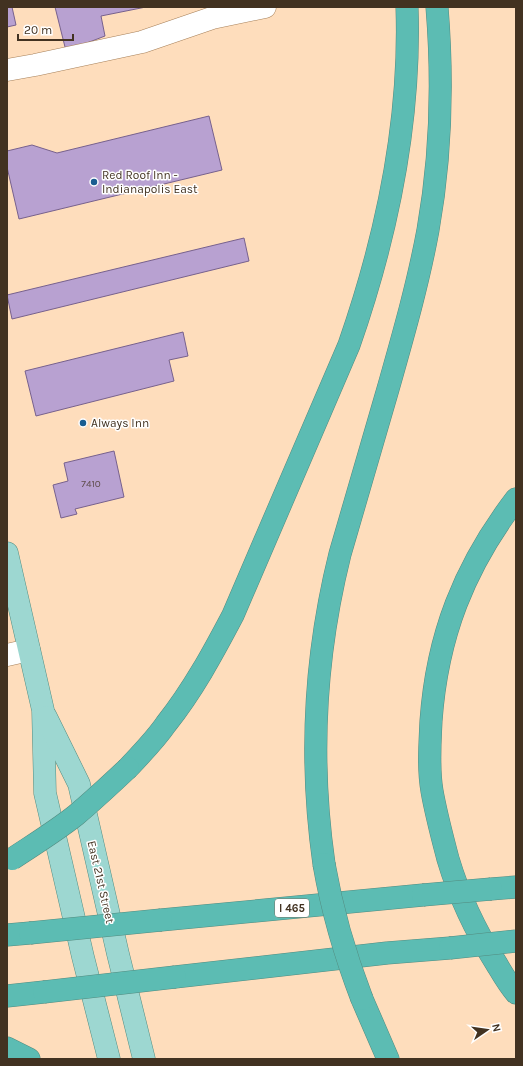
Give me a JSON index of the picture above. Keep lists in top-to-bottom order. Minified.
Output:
{"streets":{"highway":["I 465"],"main road":["East 21st Street"]},"places":["Red Roof Inn - Indianapolis East","Always Inn"],"house_numbers":["7410"],"scale_bar":"20 m","north":"right"}
